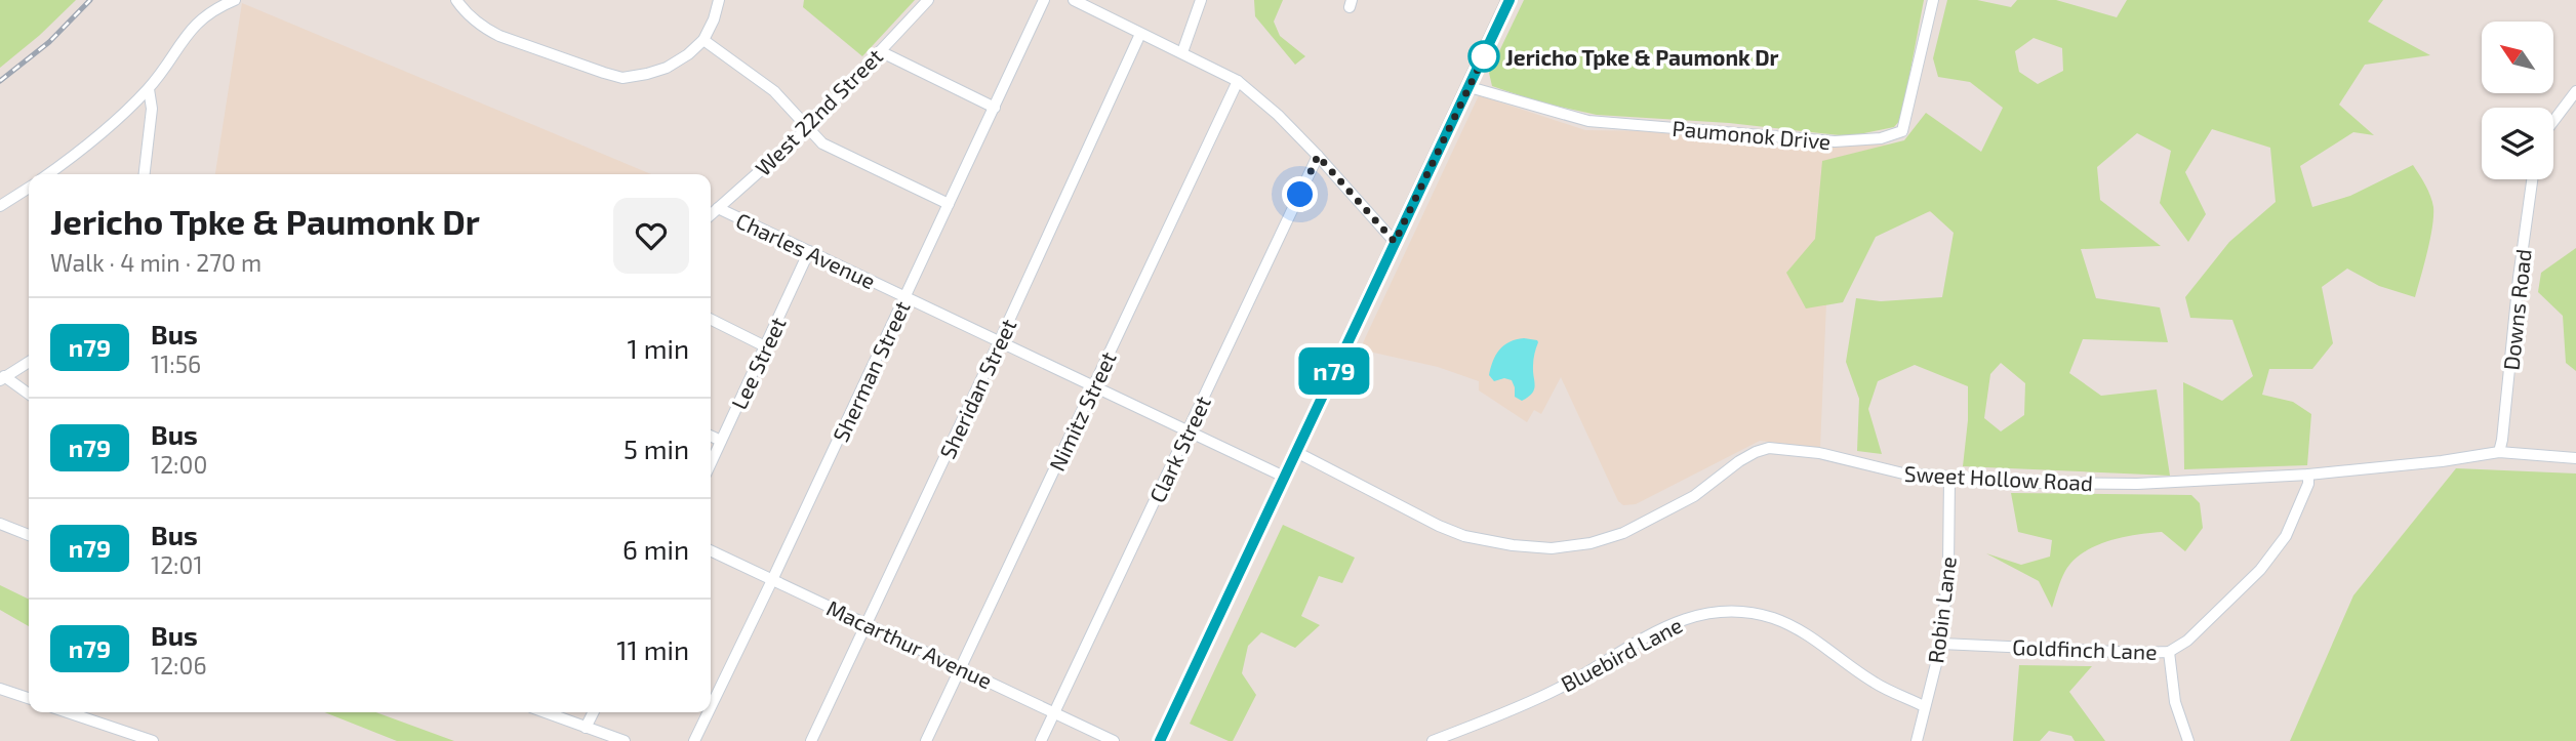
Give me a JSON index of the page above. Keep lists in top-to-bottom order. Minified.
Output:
{"streets":{"street":["West 22nd Street","Paumonok Drive","Charles Avenue","Downs Road","Lee Street","Sherman Street","Sheridan Street","Nimitz Street","Clark Street","Sweet Hollow Road","Robin Lane","Macarthur Avenue","Goldfinch Lane","Bluebird Lane"]},"crossings":[["West 22nd Street","Charles Avenue"],["Charles Avenue","Lee Street"],["Charles Avenue","Sherman Street"],["Charles Avenue","Sheridan Street"],["Charles Avenue","Nimitz Street"],["Charles Avenue","Clark Street"],["Downs Road","Sweet Hollow Road"],["Sherman Street","Macarthur Avenue"],["Sheridan Street","Macarthur Avenue"],["Nimitz Street","Macarthur Avenue"],["Clark Street","Macarthur Avenue"],["Sweet Hollow Road","Robin Lane"],["Sweet Hollow Road","Goldfinch Lane"],["Robin Lane","Goldfinch Lane"],["Robin Lane","Bluebird Lane"]],"places":["Jericho Tpke & Paumonk Dr"],"lines":["bus line n79"],"north":"top left","page":{"on_map":"n79","heading":["Jericho Tpke & Paumonk Dr","Walk · 4 min · 270 m"],"list":[{"mark":"n79","name":"Bus","note":"11:56","value":"1 min"},{"mark":"n79","name":"Bus","note":"12:00","value":"5 min"},{"mark":"n79","name":"Bus","note":"12:01","value":"6 min"},{"mark":"n79","name":"Bus","note":"12:06","value":"11 min"}]}}
